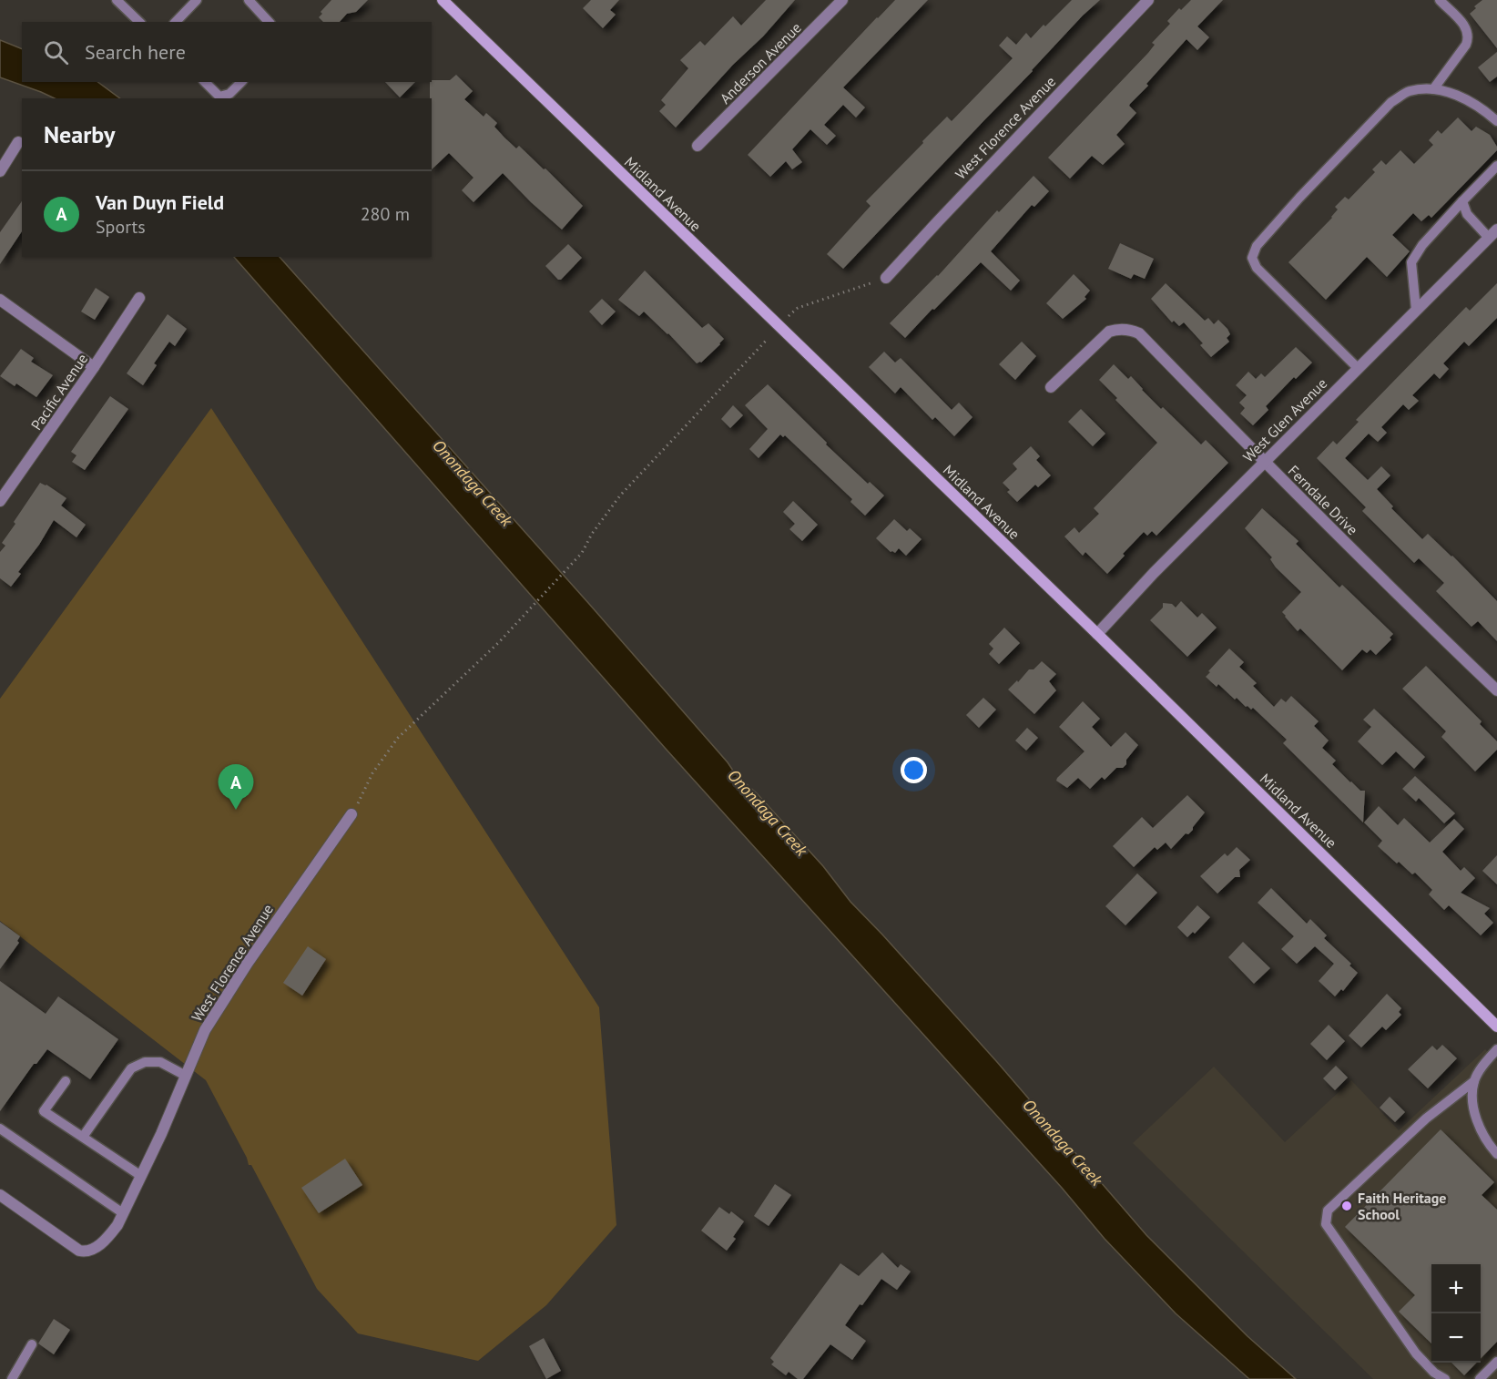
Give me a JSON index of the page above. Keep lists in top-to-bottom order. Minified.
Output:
{"streets":{"street":["Anderson Avenue","West Florence Avenue","Midland Avenue","Pacific Avenue","West Glen Avenue","Ferndale Drive"]},"crossings":[["Midland Avenue","West Glen Avenue"],["West Glen Avenue","Ferndale Drive"]],"water":["Onondaga Creek"],"places":["Faith Heritage School"],"page":{"search":"Search here","heading":"Nearby","list":[{"mark":"A","name":"Van Duyn Field","note":"Sports","value":"280 m"}],"pins":"A","map_buttons":["+","−"]}}
